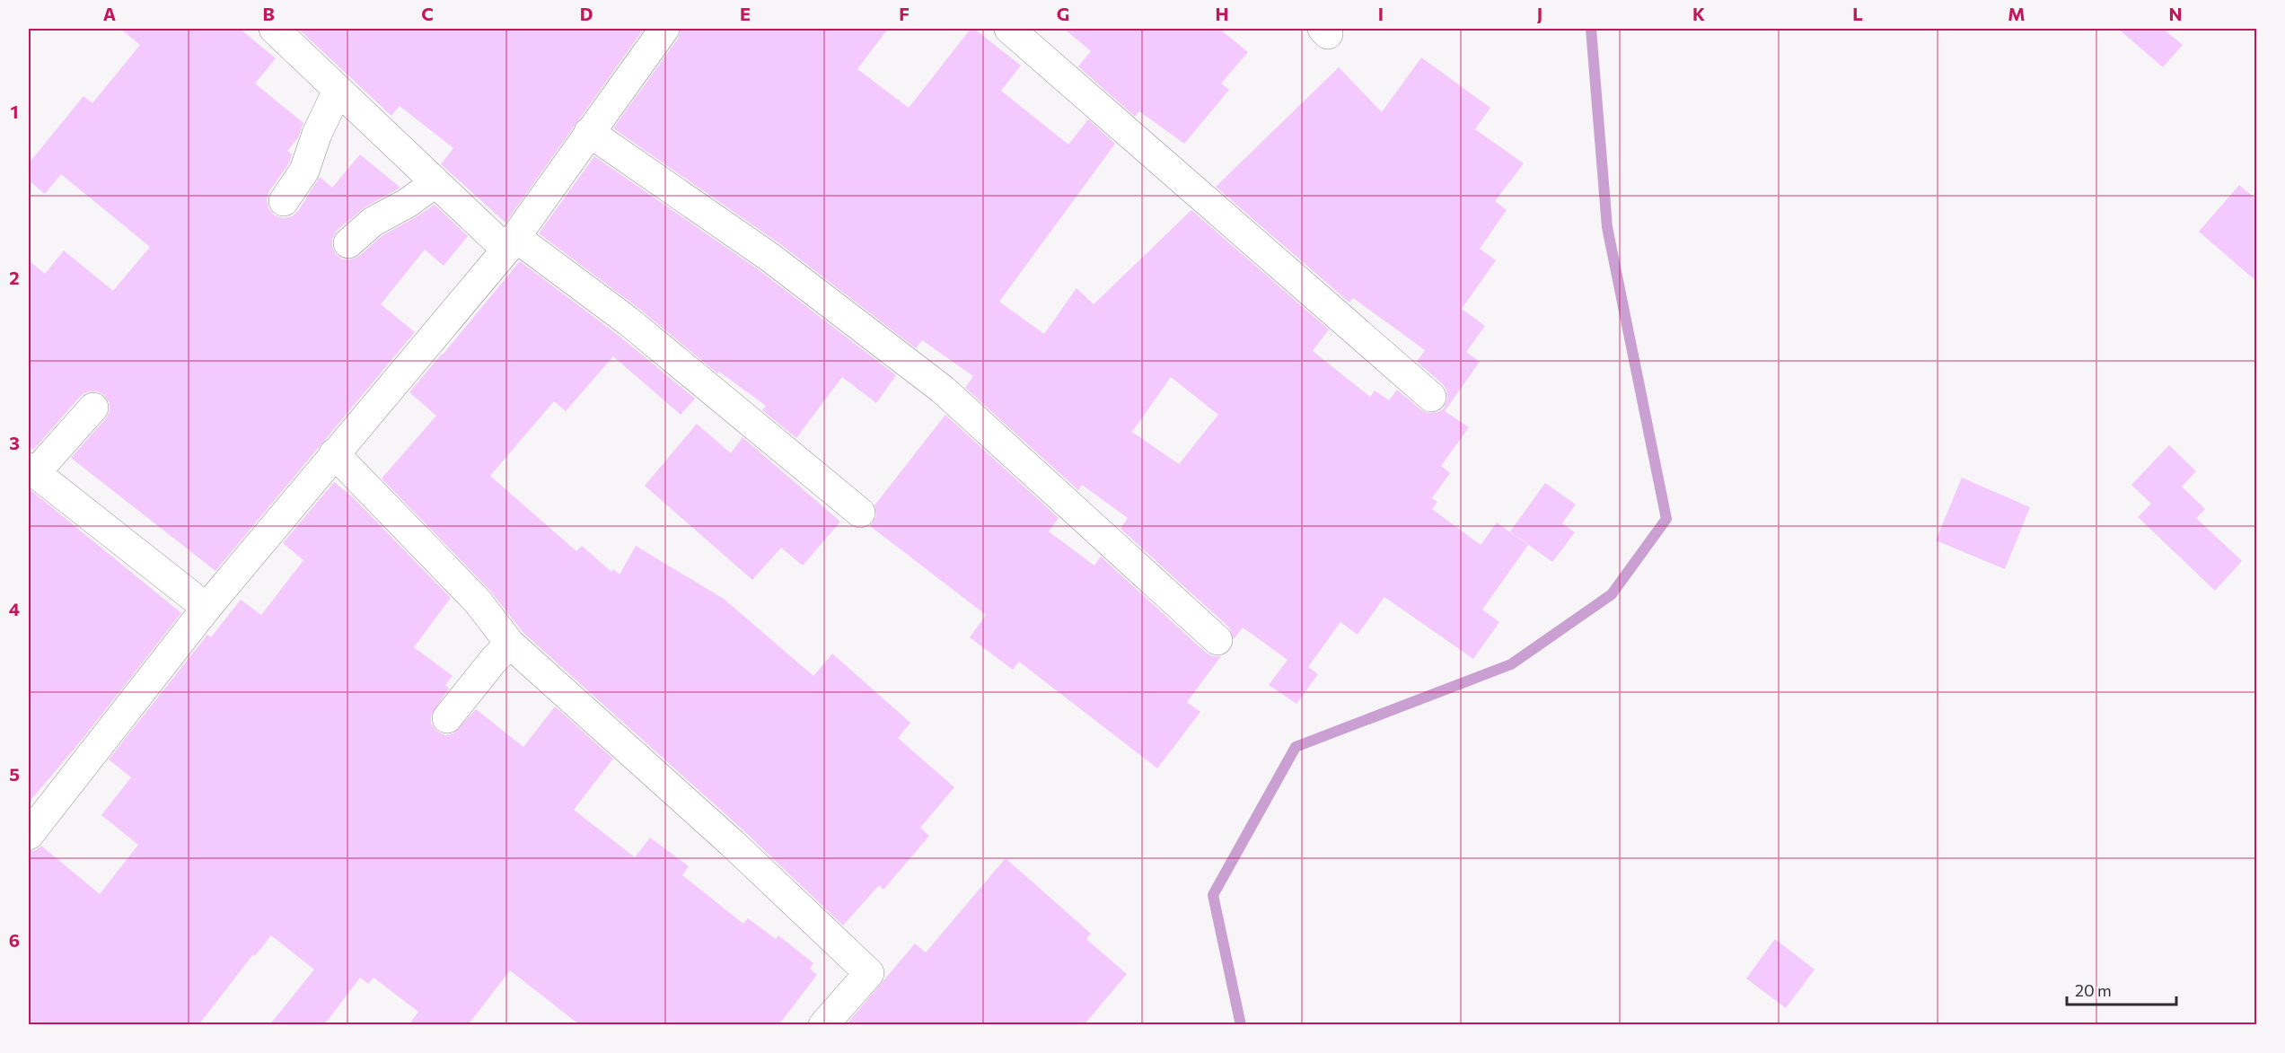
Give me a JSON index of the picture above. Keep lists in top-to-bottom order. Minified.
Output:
{"scale_bar":"20 m","grid":{"columns":["A","B","C","D","E","F","G","H","I","J","K","L","M","N"],"rows":["1","2","3","4","5","6"]}}
